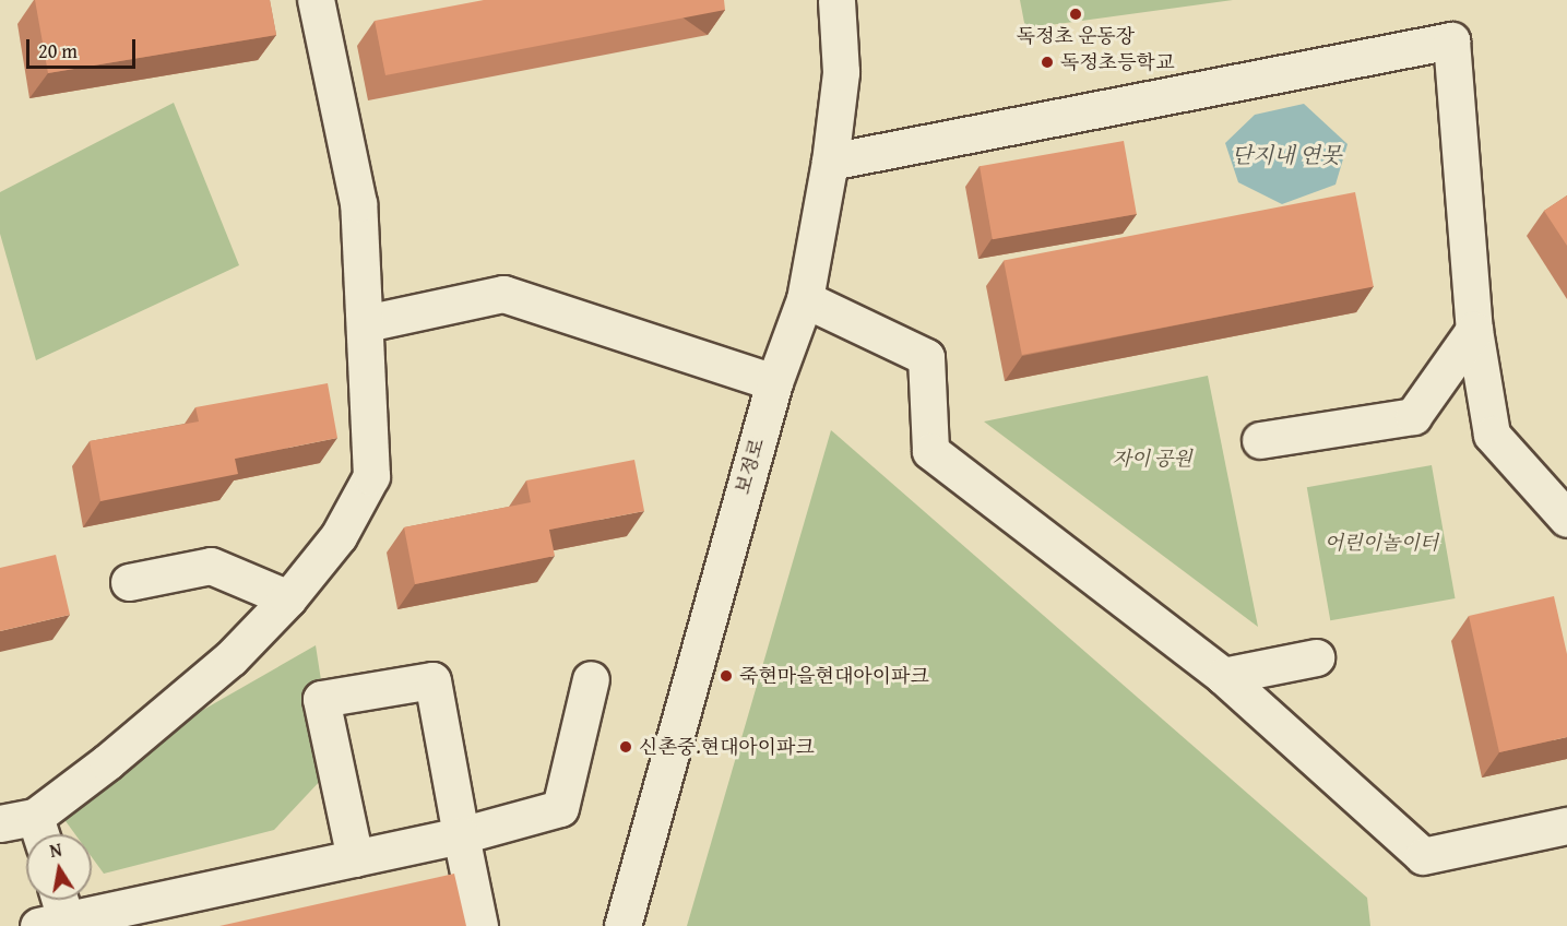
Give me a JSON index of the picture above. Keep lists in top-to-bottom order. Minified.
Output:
{"streets":{"street":["보정로"]},"water":["단지내 연못"],"parks":["자이 공원","어린이놀이터"],"places":["독정초 운동장","독정초등학교","죽현마을현대아이파크","신촌중.현대아이파크"],"scale_bar":"20 m","north":"top"}
